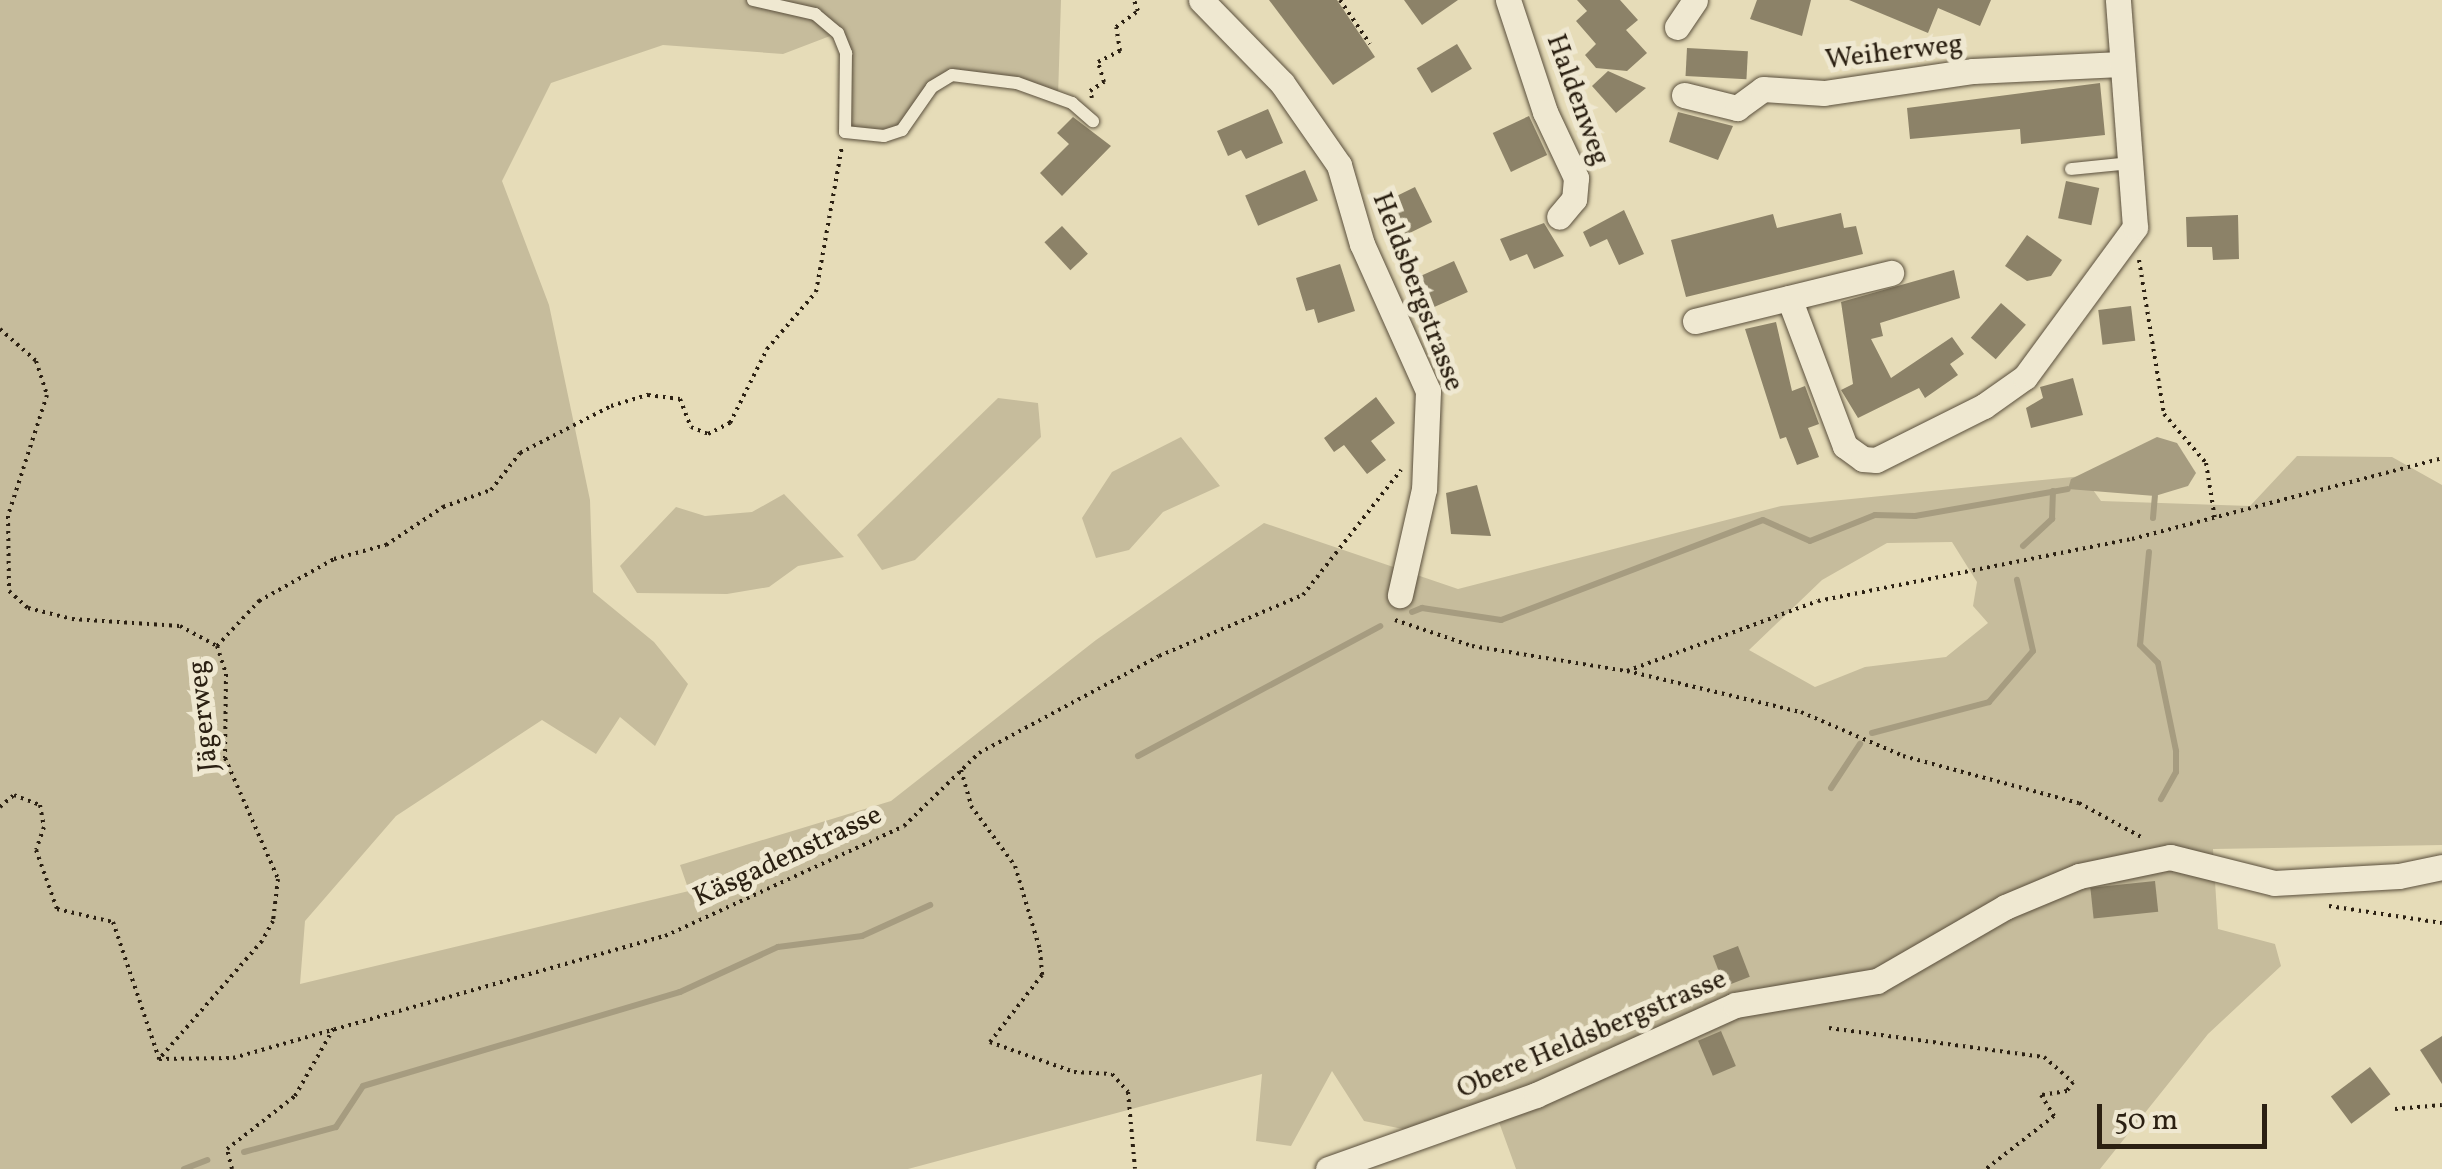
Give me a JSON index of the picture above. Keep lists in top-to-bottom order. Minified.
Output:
{"streets":{"street":["Weiherweg","Haldenweg","Heldsbergstrasse","Obere Heldsbergstrasse"],"path":["Jägerweg","Käsgadenstrasse"]},"crossings":[["Heldsbergstrasse","Käsgadenstrasse"],["Jägerweg","Käsgadenstrasse"]],"scale_bar":"50 m"}
